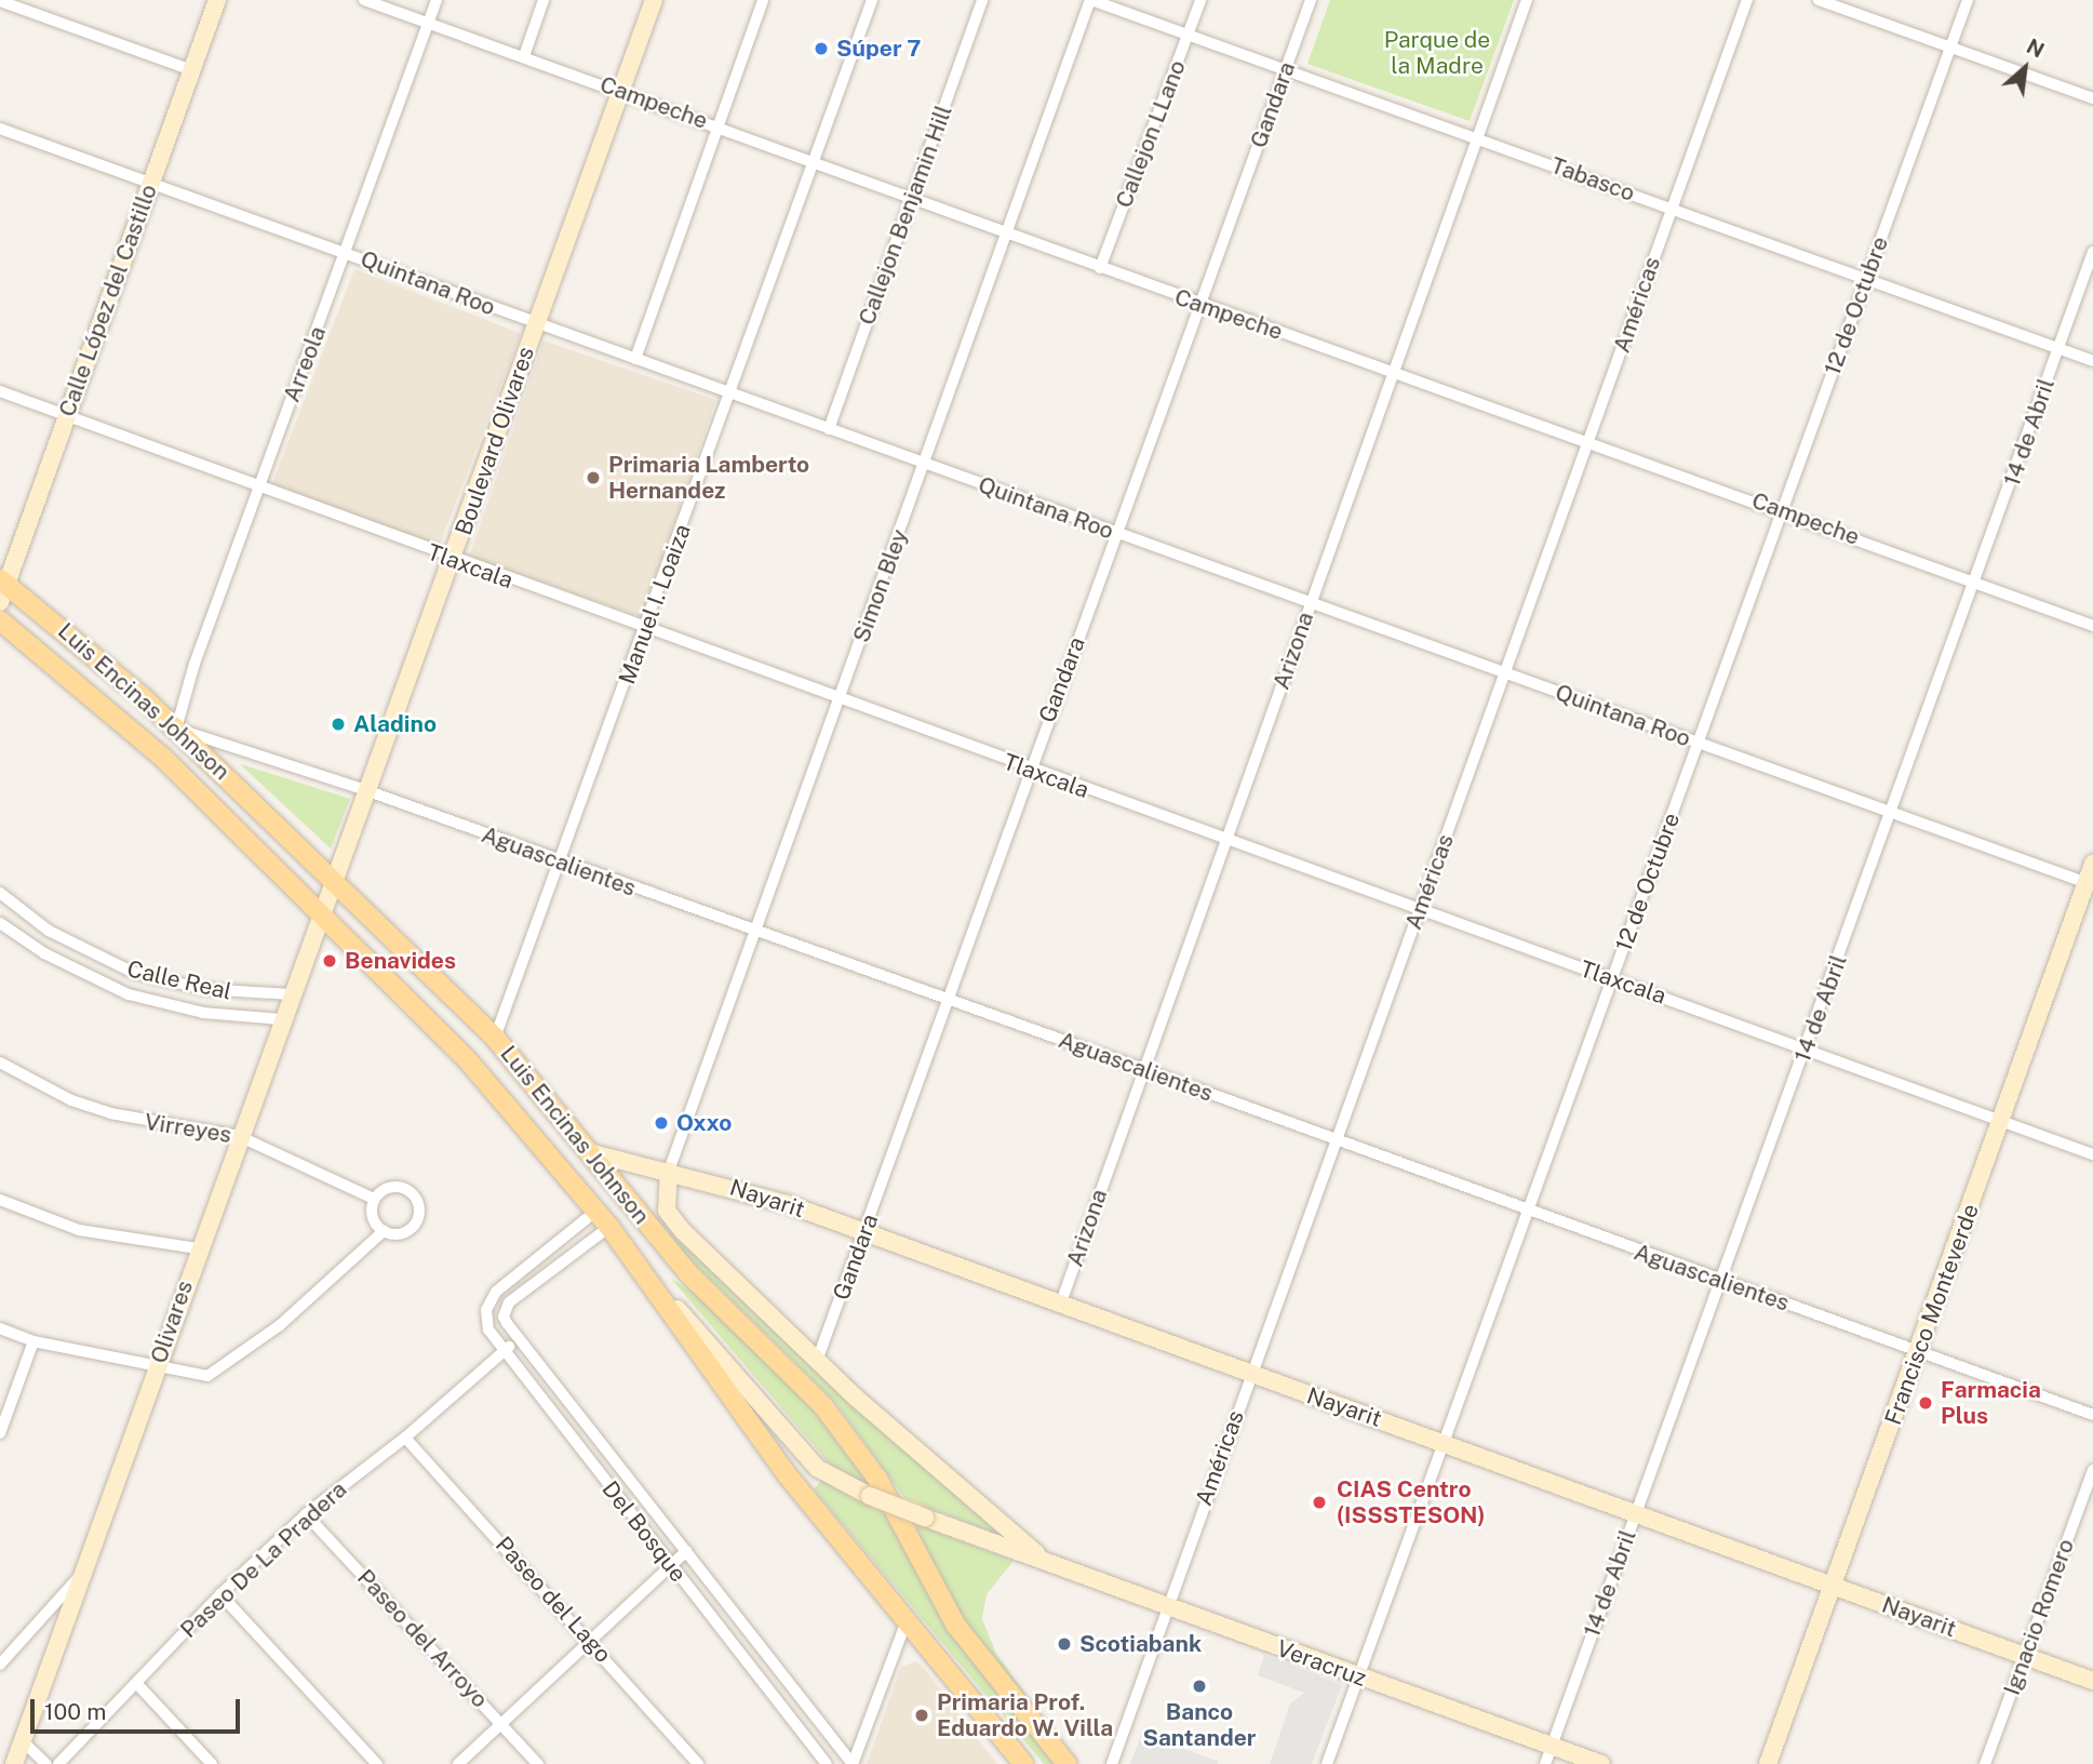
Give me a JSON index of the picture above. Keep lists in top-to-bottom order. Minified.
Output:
{"streets":{"main road":["Luis Encinas Johnson"],"street":["Campeche","Gandara","Callejon LLano","Tabasco","Callejon Benjamin Hill","Quintana Roo","Calle López del Castillo","Américas","12 de Octubre","Arreola","14 de Abril","Boulevard Olivares","Tlaxcala","Simon Bley","Manuel I. Loaiza","Arizona","Aguascalientes","Calle Real","Virreyes","Nayarit","Francisco Monteverde","Olivares","Del Bosque","Paseo De La Pradera","Paseo del Lago","Ignacio Romero","Paseo del Arroyo","Veracruz"]},"crossings":[["Campeche","Gandara"],["Campeche","Callejon LLano"],["Campeche","Callejon Benjamin Hill"],["Campeche","Américas"],["Campeche","12 de Octubre"],["Campeche","Arreola"],["Campeche","14 de Abril"],["Campeche","Boulevard Olivares"],["Campeche","Simon Bley"],["Campeche","Manuel I. Loaiza"],["Campeche","Arizona"],["Gandara","Tabasco"],["Gandara","Quintana Roo"],["Gandara","Tlaxcala"],["Gandara","Aguascalientes"],["Gandara","Nayarit"],["Callejon LLano","Tabasco"],["Tabasco","Américas"],["Tabasco","12 de Octubre"],["Tabasco","14 de Abril"],["Tabasco","Simon Bley"],["Tabasco","Arizona"],["Callejon Benjamin Hill","Quintana Roo"],["Quintana Roo","Calle López del Castillo"],["Quintana Roo","Américas"],["Quintana Roo","12 de Octubre"],["Quintana Roo","Arreola"],["Quintana Roo","14 de Abril"],["Quintana Roo","Boulevard Olivares"],["Quintana Roo","Simon Bley"],["Quintana Roo","Manuel I. Loaiza"],["Quintana Roo","Arizona"],["Quintana Roo","Francisco Monteverde"],["Calle López del Castillo","Tlaxcala"],["Calle López del Castillo","Luis Encinas Johnson"],["Américas","Tlaxcala"],["Américas","Aguascalientes"],["Américas","Nayarit"],["Américas","Veracruz"],["12 de Octubre","Tlaxcala"],["12 de Octubre","Aguascalientes"],["12 de Octubre","Nayarit"],["12 de Octubre","Veracruz"],["Arreola","Tlaxcala"],["Arreola","Luis Encinas Johnson"],["Arreola","Aguascalientes"],["14 de Abril","Tlaxcala"],["14 de Abril","Aguascalientes"],["14 de Abril","Nayarit"],["14 de Abril","Veracruz"],["Boulevard Olivares","Tlaxcala"],["Boulevard Olivares","Luis Encinas Johnson"],["Boulevard Olivares","Aguascalientes"],["Boulevard Olivares","Olivares"],["Tlaxcala","Simon Bley"],["Tlaxcala","Manuel I. Loaiza"],["Tlaxcala","Arizona"],["Tlaxcala","Francisco Monteverde"],["Simon Bley","Aguascalientes"],["Simon Bley","Nayarit"],["Manuel I. Loaiza","Luis Encinas Johnson"],["Manuel I. Loaiza","Aguascalientes"],["Arizona","Aguascalientes"],["Arizona","Nayarit"],["Luis Encinas Johnson","Aguascalientes"],["Luis Encinas Johnson","Nayarit"],["Luis Encinas Johnson","Olivares"],["Luis Encinas Johnson","Del Bosque"],["Luis Encinas Johnson","Veracruz"],["Aguascalientes","Francisco Monteverde"],["Calle Real","Olivares"],["Virreyes","Olivares"],["Nayarit","Francisco Monteverde"],["Nayarit","Ignacio Romero"],["Del Bosque","Paseo De La Pradera"],["Paseo De La Pradera","Paseo del Lago"],["Paseo De La Pradera","Paseo del Arroyo"]],"parks":["Parque de la Madre"],"places":["Súper 7","Primaria Lamberto Hernandez","Aladino","Benavides","Oxxo","Farmacia Plus","CIAS Centro (ISSSTESON)","Scotiabank","Banco Santander","Primaria Prof. Eduardo W. Villa"],"scale_bar":"100 m","north":"top right"}
